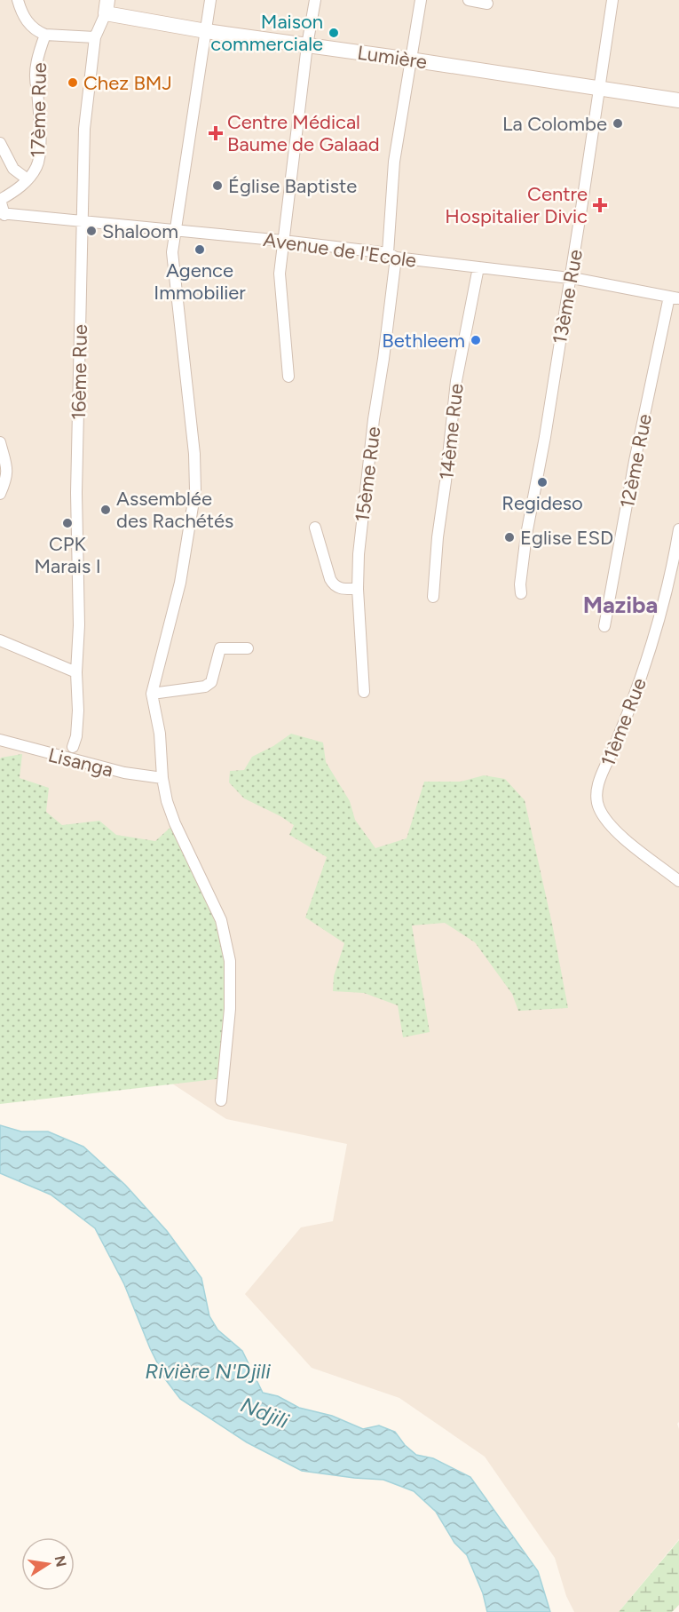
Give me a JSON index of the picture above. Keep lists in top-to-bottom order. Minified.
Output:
{"streets":{"street":["Lumière","17ème Rue","Avenue de l'Ecole","13ème Rue","16ème Rue","14ème Rue","12ème Rue","15ème Rue","11ème Rue","Lisanga"]},"crossings":[["Lumière","13ème Rue"],["Lumière","16ème Rue"],["Lumière","15ème Rue"],["17ème Rue","Avenue de l'Ecole"],["Avenue de l'Ecole","13ème Rue"],["Avenue de l'Ecole","16ème Rue"],["Avenue de l'Ecole","14ème Rue"],["Avenue de l'Ecole","12ème Rue"],["Avenue de l'Ecole","15ème Rue"]],"districts":["Maziba"],"water":["Rivière N'Djili","Ndjili"],"places":{"other":["Maison commerciale","Chez BMJ","La Colombe","Église Baptiste","Shaloom","Agence Immobilier","Bethleem","Regideso","Assemblée des Rachétés","CPK Marais I","Eglise ESD"],"health":["Centre Médical Baume de Galaad","Centre Hospitalier Divic"]},"north":"right"}
